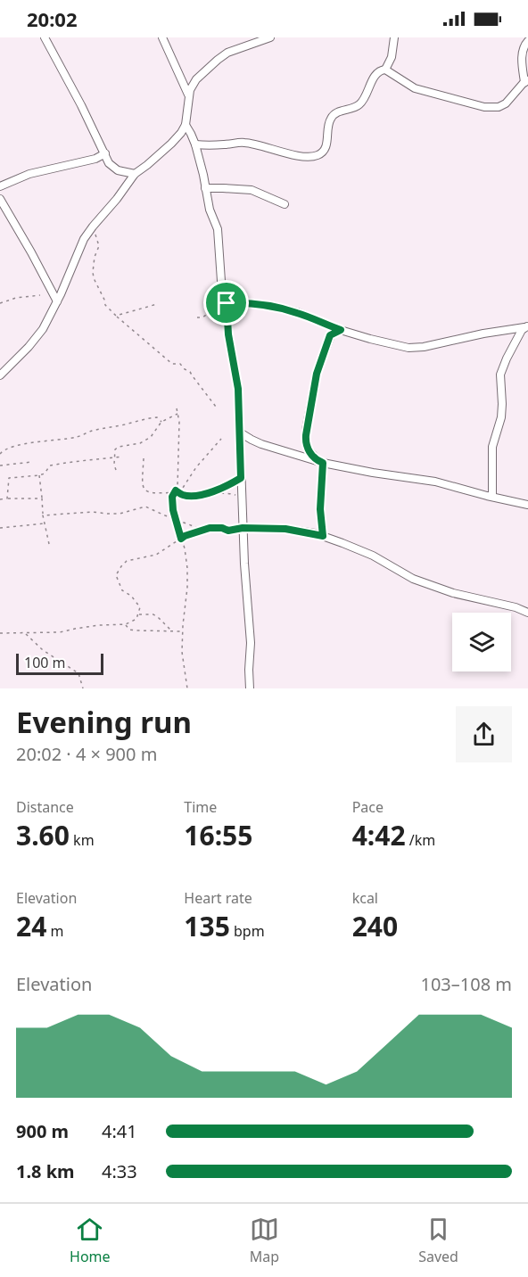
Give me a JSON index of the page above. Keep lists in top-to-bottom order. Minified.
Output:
{"scale_bar":"100 m","page":{"status":"20:02","scale":"100 m","heading":["Evening run","20:02 · 4 × 900 m"],"stats":[["Distance","3.60 km"],["Time","16:55"],["Pace","4:42 /km"],["Elevation","24 m"],["Heart rate","135 bpm"],["kcal","240"]],"chart":["Elevation","103–108 m"],"list":[{"name":"900 m","note":"4:41"},{"name":"1.8 km","note":"4:33"}],"tabs":["Home","Map","Saved"]}}
